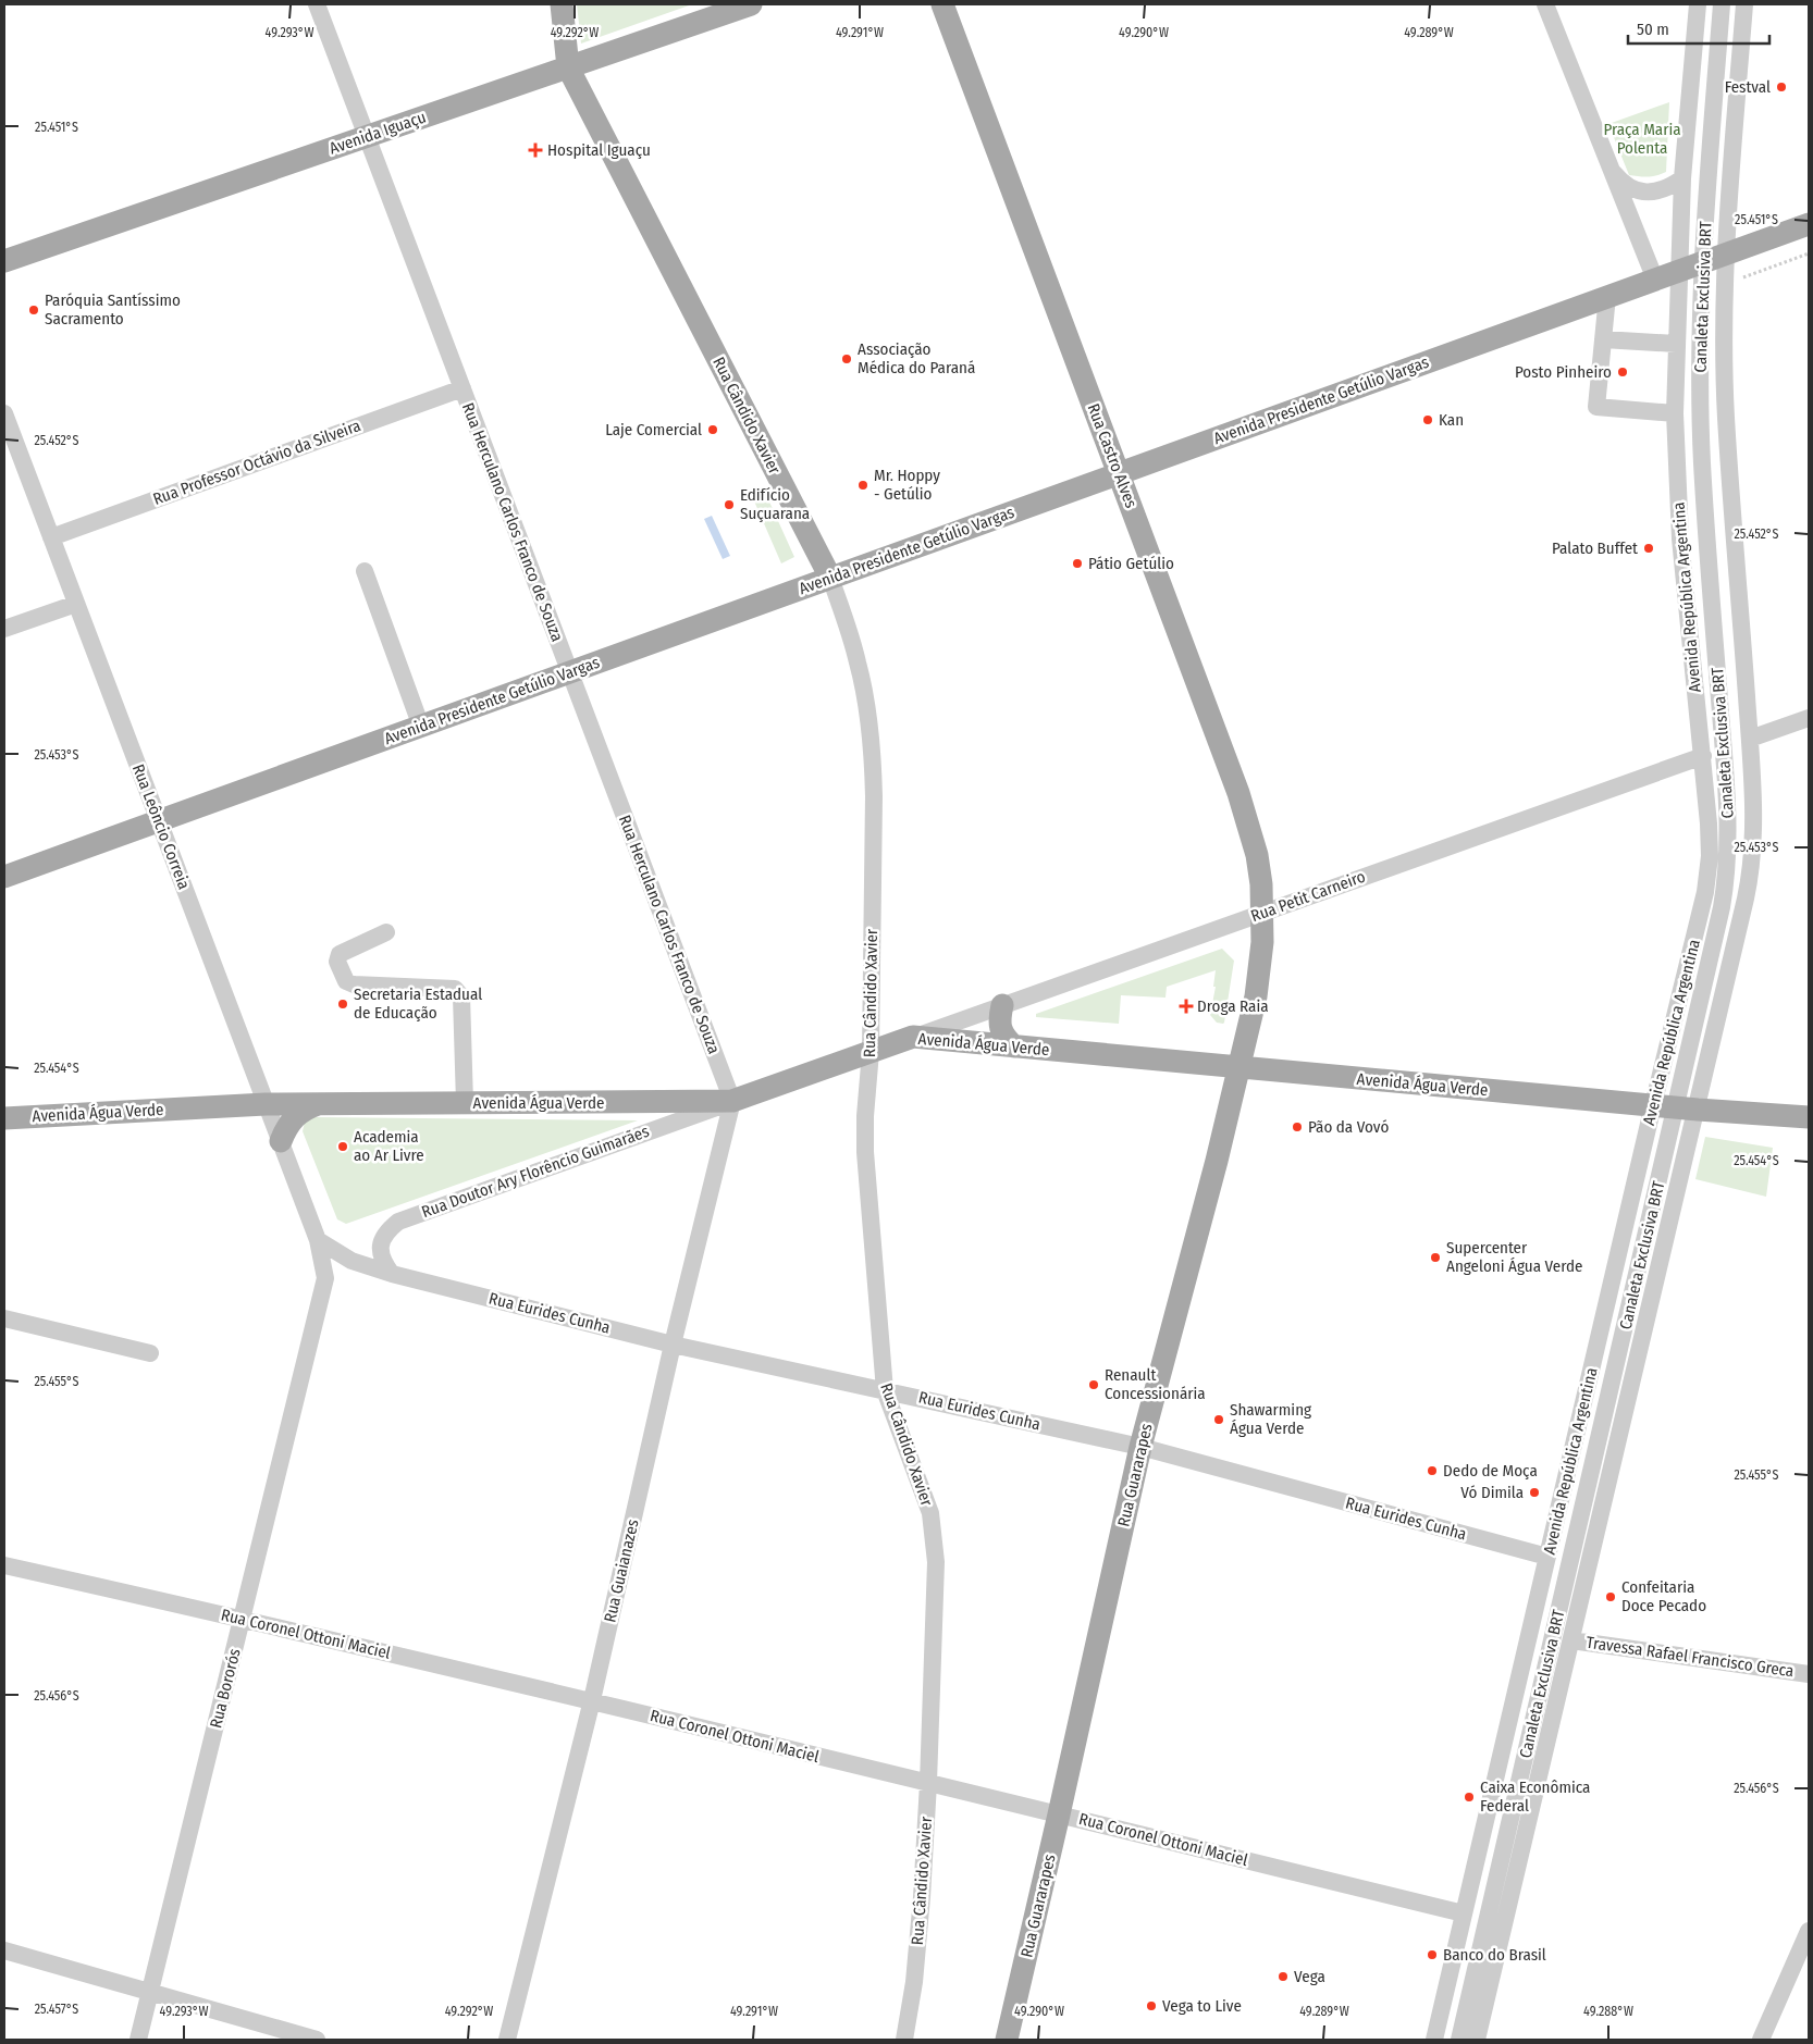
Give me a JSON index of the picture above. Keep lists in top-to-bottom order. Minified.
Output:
{"streets":{"main road":["Avenida Iguaçu","Avenida Presidente Getúlio Vargas","Rua Cândido Xavier","Rua Castro Alves","Avenida Água Verde","Rua Guararapes"],"street":["Canaleta Exclusiva BRT","Rua Professor Octávio da Silveira","Rua Herculano Carlos Franco de Souza","Avenida República Argentina","Rua Leôncio Correia","Rua Petit Carneiro","Rua Doutor Ary Florêncio Guimarães","Rua Eurides Cunha","Rua Guaianazes","Rua Coronel Ottoni Maciel","Travessa Rafael Francisco Greca","Rua Bororós"]},"crossings":[["Avenida Iguaçu","Rua Cândido Xavier"],["Avenida Iguaçu","Rua Herculano Carlos Franco de Souza"],["Canaleta Exclusiva BRT","Avenida Presidente Getúlio Vargas"],["Canaleta Exclusiva BRT","Avenida Água Verde"],["Avenida Presidente Getúlio Vargas","Rua Cândido Xavier"],["Avenida Presidente Getúlio Vargas","Rua Castro Alves"],["Avenida Presidente Getúlio Vargas","Rua Herculano Carlos Franco de Souza"],["Avenida Presidente Getúlio Vargas","Avenida República Argentina"],["Avenida Presidente Getúlio Vargas","Rua Leôncio Correia"],["Rua Cândido Xavier","Avenida Água Verde"],["Rua Cândido Xavier","Rua Eurides Cunha"],["Rua Cândido Xavier","Rua Coronel Ottoni Maciel"],["Rua Castro Alves","Rua Petit Carneiro"],["Rua Castro Alves","Rua Guararapes"],["Rua Professor Octávio da Silveira","Rua Herculano Carlos Franco de Souza"],["Rua Professor Octávio da Silveira","Rua Leôncio Correia"],["Rua Herculano Carlos Franco de Souza","Avenida Água Verde"],["Rua Herculano Carlos Franco de Souza","Rua Doutor Ary Florêncio Guimarães"],["Rua Herculano Carlos Franco de Souza","Rua Guaianazes"],["Avenida República Argentina","Rua Petit Carneiro"],["Avenida República Argentina","Avenida Água Verde"],["Avenida República Argentina","Rua Eurides Cunha"],["Avenida República Argentina","Rua Coronel Ottoni Maciel"],["Rua Leôncio Correia","Avenida Água Verde"],["Rua Leôncio Correia","Rua Eurides Cunha"],["Rua Leôncio Correia","Rua Bororós"],["Rua Petit Carneiro","Avenida Água Verde"],["Rua Petit Carneiro","Rua Guararapes"],["Avenida Água Verde","Rua Doutor Ary Florêncio Guimarães"],["Avenida Água Verde","Rua Guararapes"],["Avenida Água Verde","Rua Guaianazes"],["Rua Doutor Ary Florêncio Guimarães","Rua Eurides Cunha"],["Rua Doutor Ary Florêncio Guimarães","Rua Guaianazes"],["Rua Eurides Cunha","Rua Guararapes"],["Rua Eurides Cunha","Rua Guaianazes"],["Rua Eurides Cunha","Rua Bororós"],["Rua Guararapes","Rua Coronel Ottoni Maciel"],["Rua Guaianazes","Rua Coronel Ottoni Maciel"],["Rua Coronel Ottoni Maciel","Rua Bororós"]],"parks":["Praça Maria Polenta"],"places":{"other":["Festval","Paróquia Santíssimo Sacramento","Associação Médica do Paraná","Posto Pinheiro","Kan","Laje Comercial","Mr. Hoppy - Getúlio","Edifício Suçuarana","Palato Buffet","Pátio Getúlio","Secretaria Estadual de Educação","Pão da Vovó","Academia ao Ar Livre","Supercenter Angeloni Água Verde","Renault Concessionária","Shawarming Água Verde","Dedo de Moça","Vó Dimila","Confeitaria Doce Pecado","Caixa Econômica Federal","Banco do Brasil","Vega","Vega to Live"],"health":["Hospital Iguaçu","Droga Raia"]},"scale_bar":"50 m","coordinates":["49.293°W","49.292°W","49.291°W","49.290°W","49.289°W","25.451°S","25.452°S","25.453°S","25.454°S","25.455°S","25.456°S","25.457°S","49.288°W"]}
